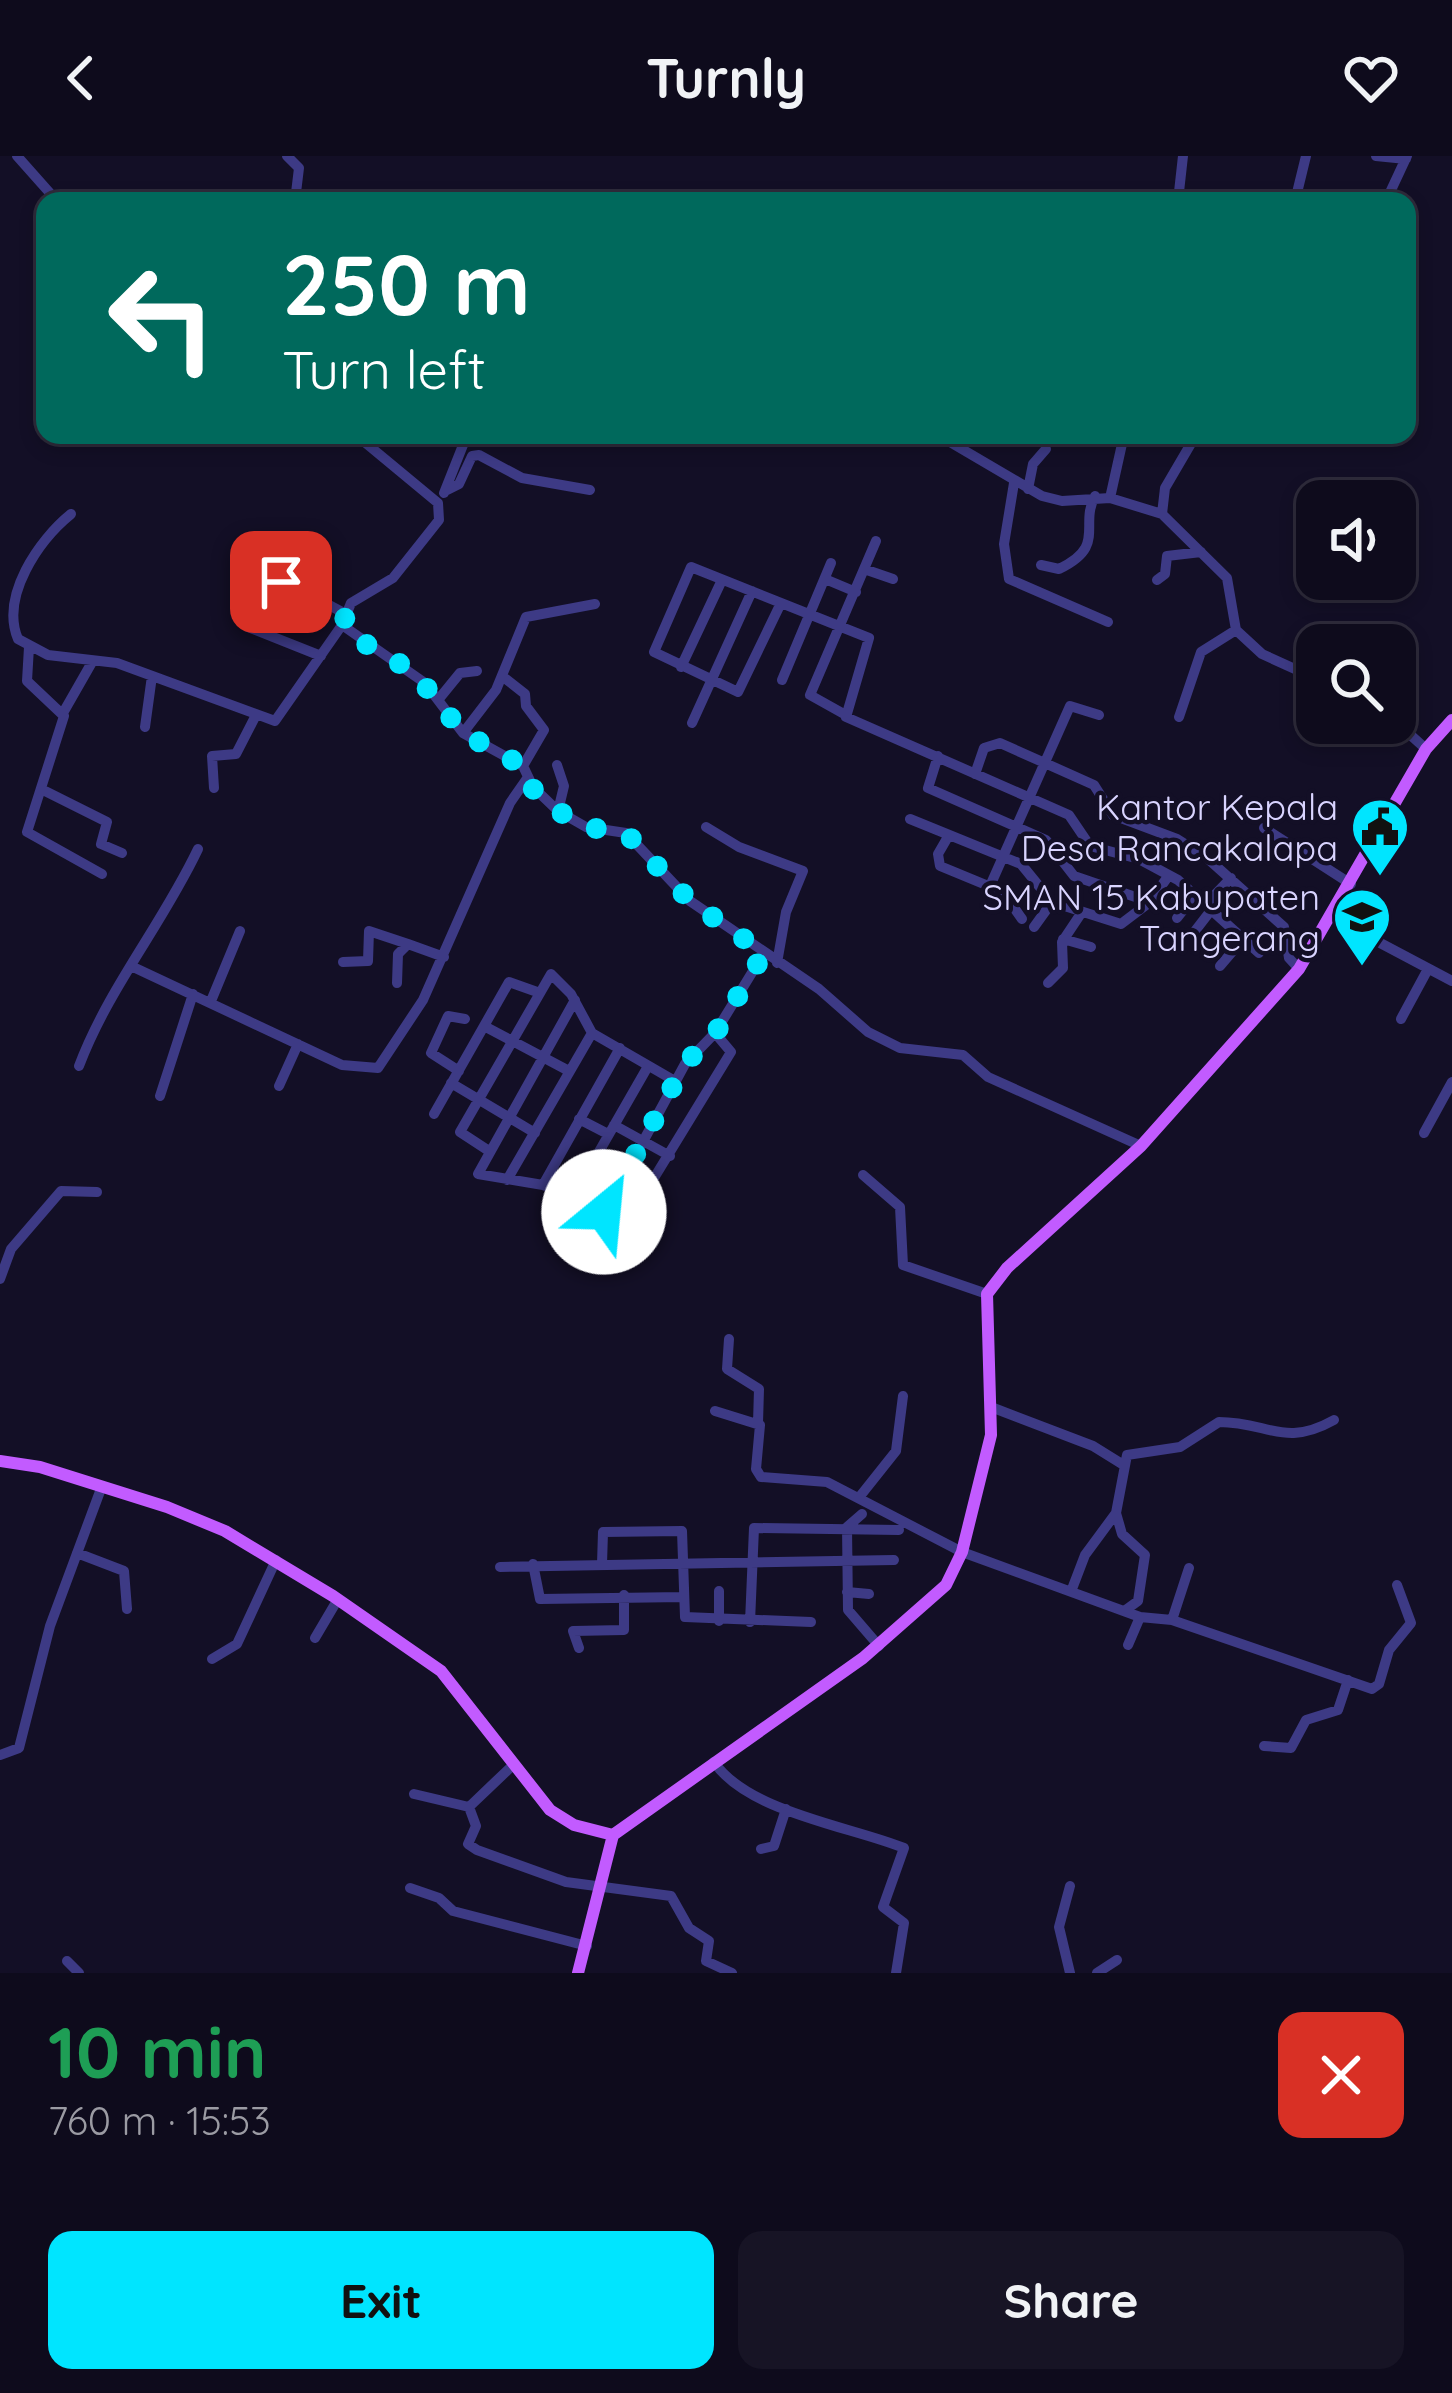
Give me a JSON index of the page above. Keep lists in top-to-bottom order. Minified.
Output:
{"places":{"public building":["Kantor Kepala Desa Rancakalapa"],"school or university":["SMAN 15 Kabupaten Tangerang"]},"page":{"header":"Turnly","turn":["250 m","Turn left"],"heading":["10 min","760 m · 15:53"],"buttons":["Exit","Share"]}}
